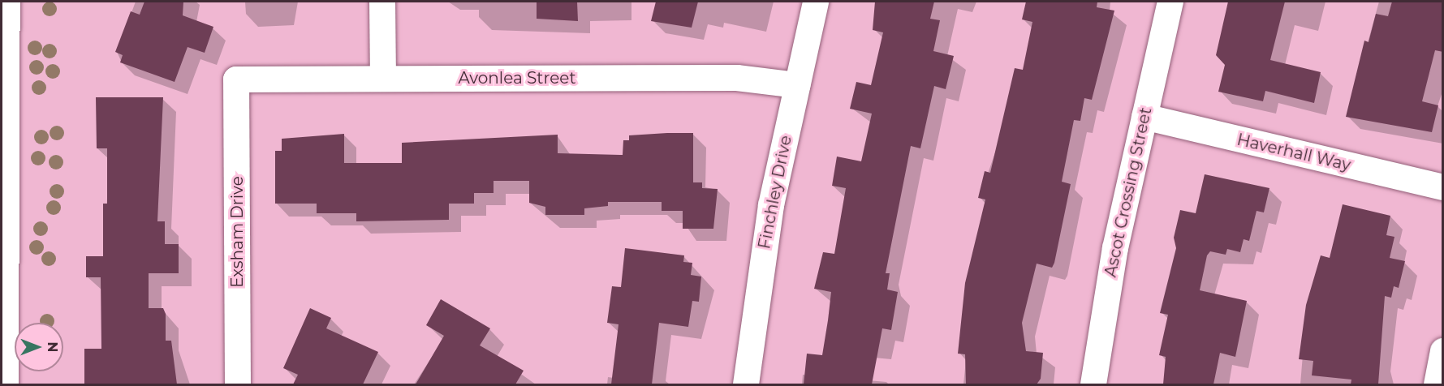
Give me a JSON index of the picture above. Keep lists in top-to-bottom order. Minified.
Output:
{"streets":{"street":["Avonlea Street","Haverhall Way","Finchley Drive","Ascot Crossing Street","Exsham Drive"]},"crossings":[["Avonlea Street","Finchley Drive"],["Avonlea Street","Exsham Drive"],["Haverhall Way","Ascot Crossing Street"]],"north":"right"}
